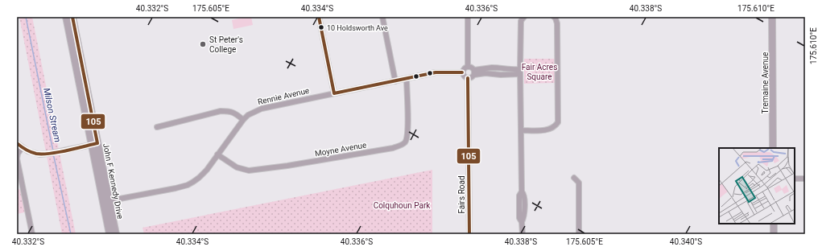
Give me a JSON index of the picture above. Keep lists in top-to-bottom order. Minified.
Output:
{"streets":{"main road":["Tremaine Avenue","John F Kennedy Drive"],"street":["Rennie Avenue","Moyne Avenue","Fairs Road"]},"crossings":[["Rennie Avenue","Moyne Avenue"],["Rennie Avenue","John F Kennedy Drive"],["Rennie Avenue","Fairs Road"]],"water":["Milson Stream"],"parks":["Fair Acres Square","Colquhoun Park"],"places":["10 Holdsworth Ave","St Peter's College"],"lines":["transit line 105"],"coordinates":["40.332°S","175.605°E","40.334°S","40.336°S","40.338°S","175.610°E","40.340°S"]}
